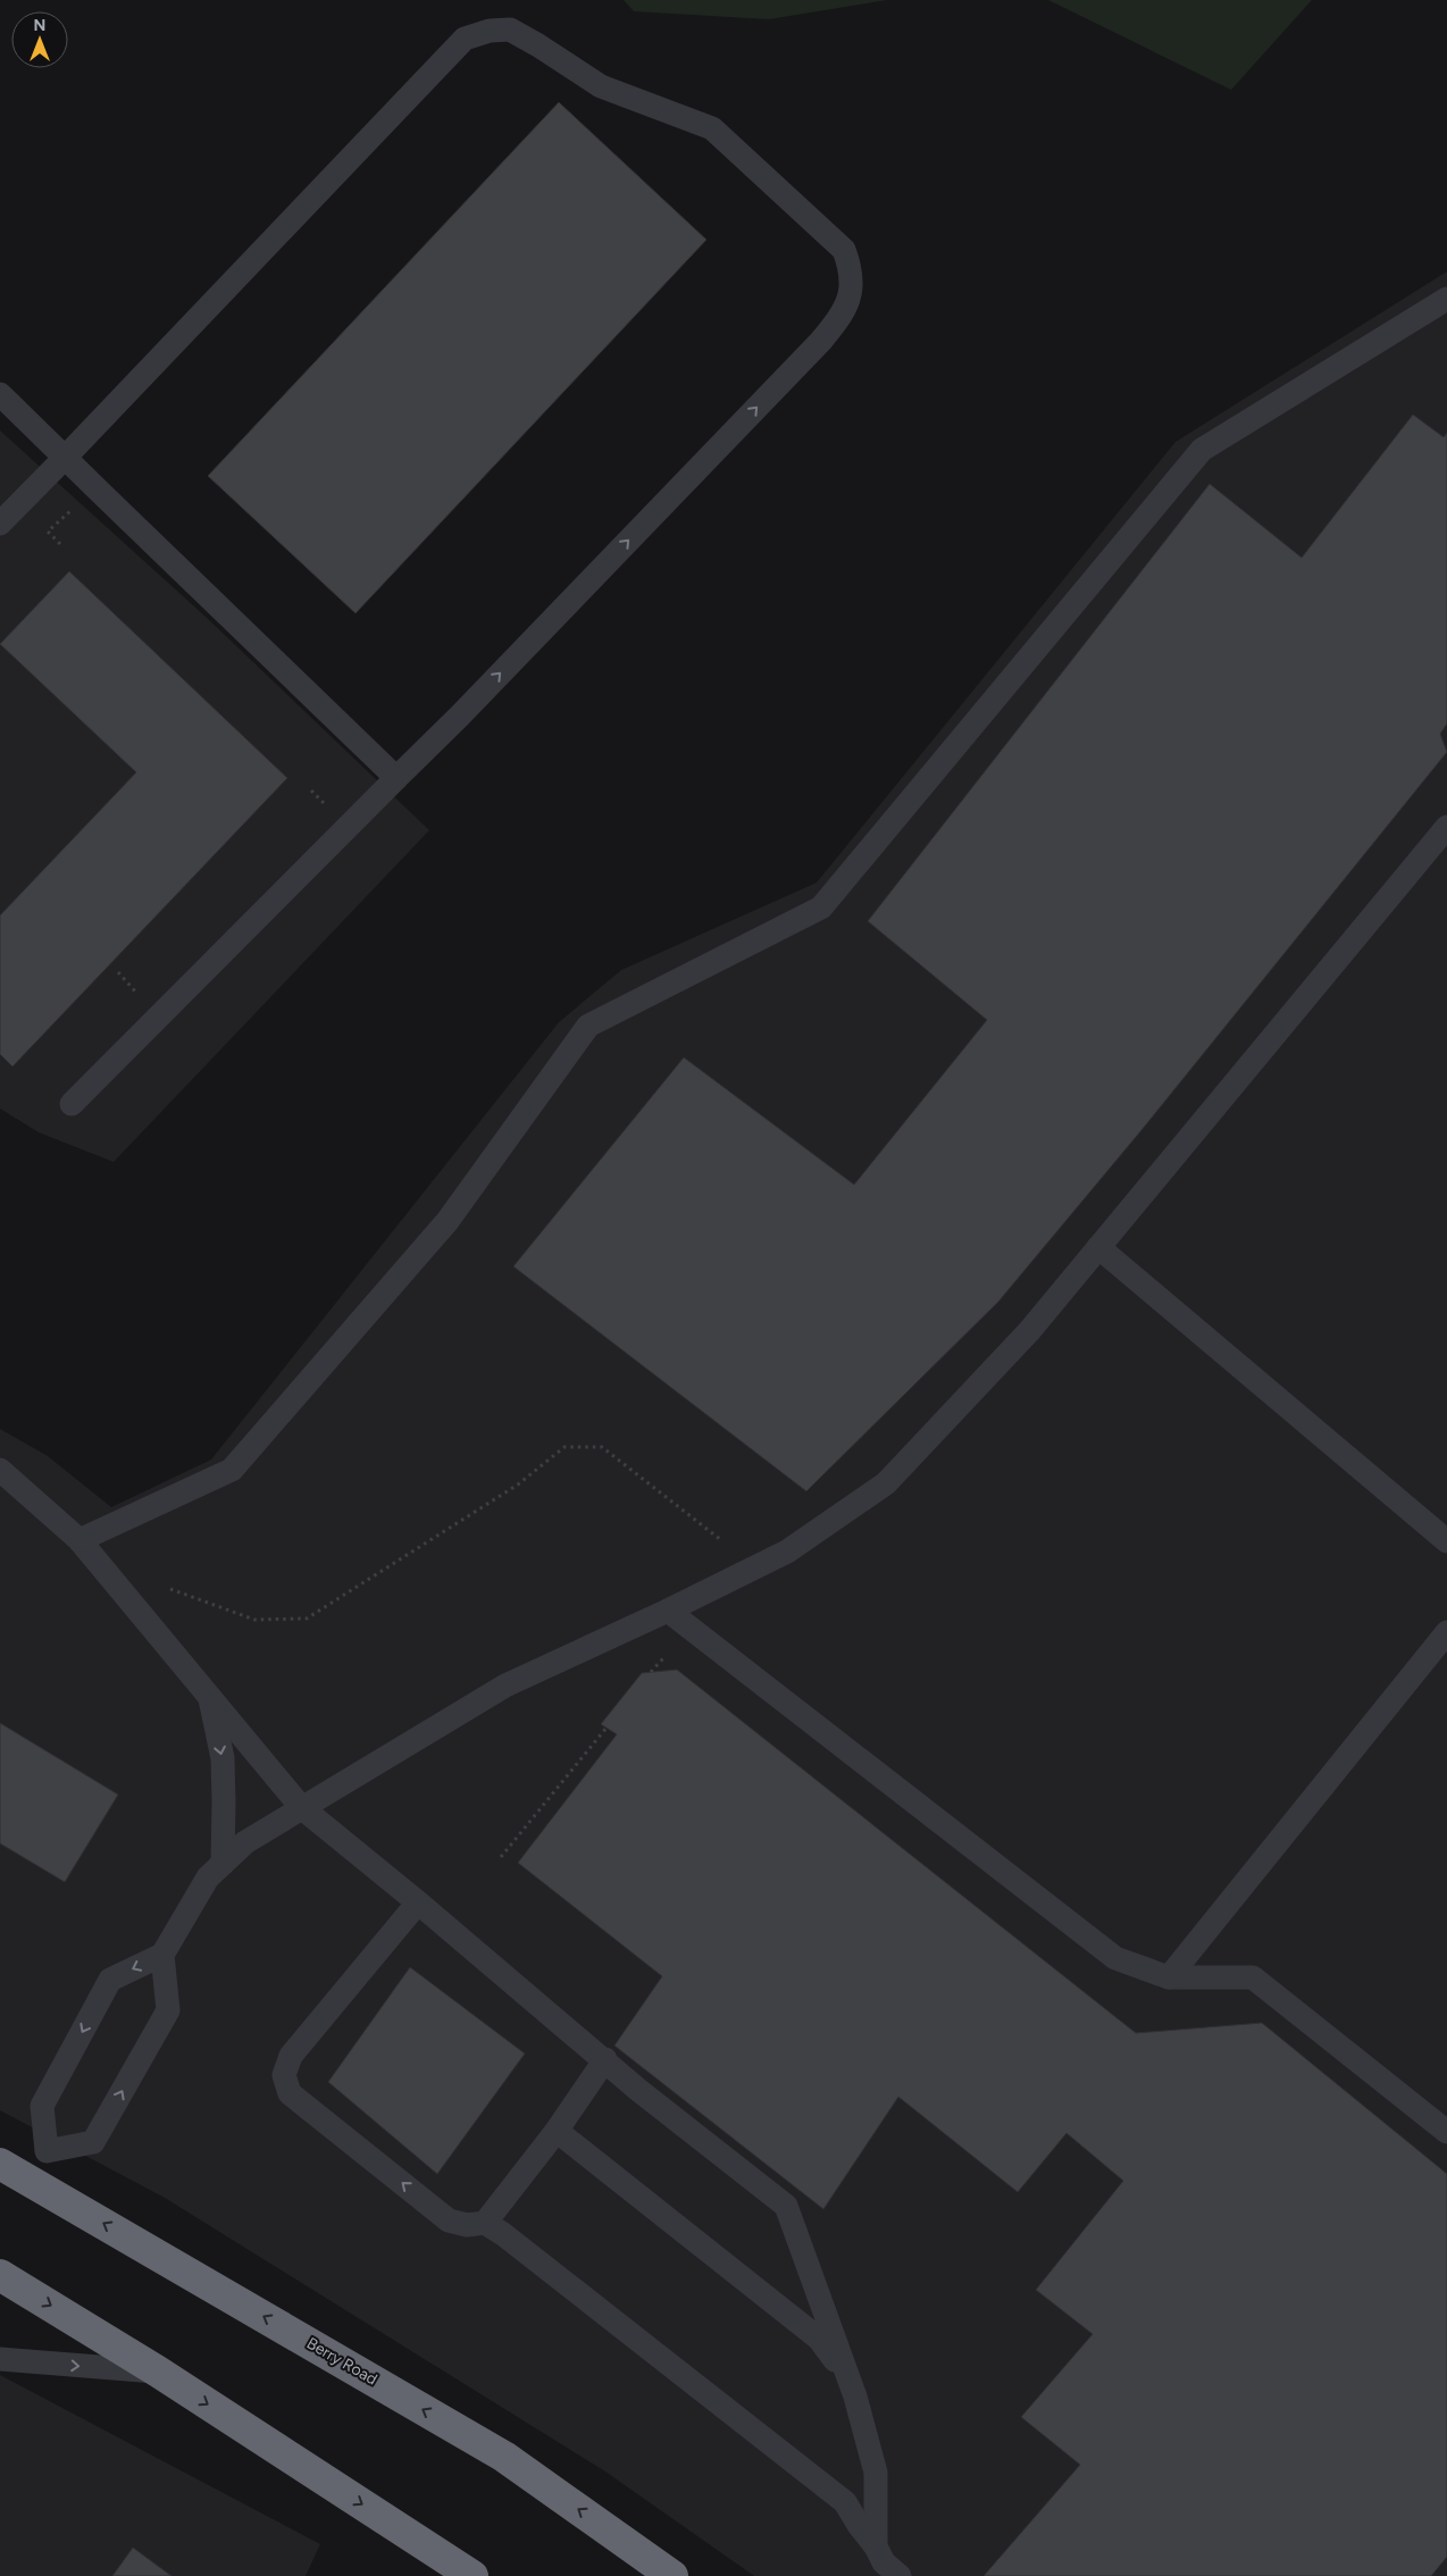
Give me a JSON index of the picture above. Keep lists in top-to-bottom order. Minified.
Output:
{"streets":{"highway":["Berry Road"]},"north":"top"}
